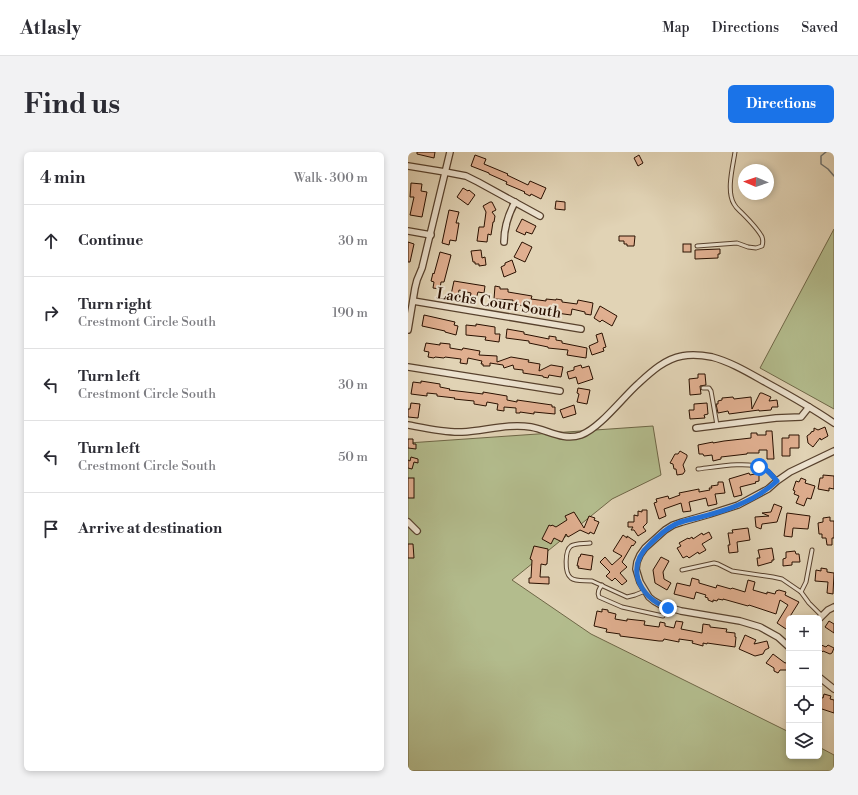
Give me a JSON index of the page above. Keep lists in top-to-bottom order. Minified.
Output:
{"streets":{"street":["Lachs Court South"]},"north":"left","page":{"header":"Atlasly","nav":["Map","Directions","Saved"],"buttons":"Directions","title":"Find us","heading":["4 min","Walk · 300 m"],"list":[["Continue","30 m"],["Turn right","Crestmont Circle South","190 m"],["Turn left","Crestmont Circle South","30 m"],["Turn left","Crestmont Circle South","50 m"],"Arrive at destination"],"map_buttons":["+","−"]}}
